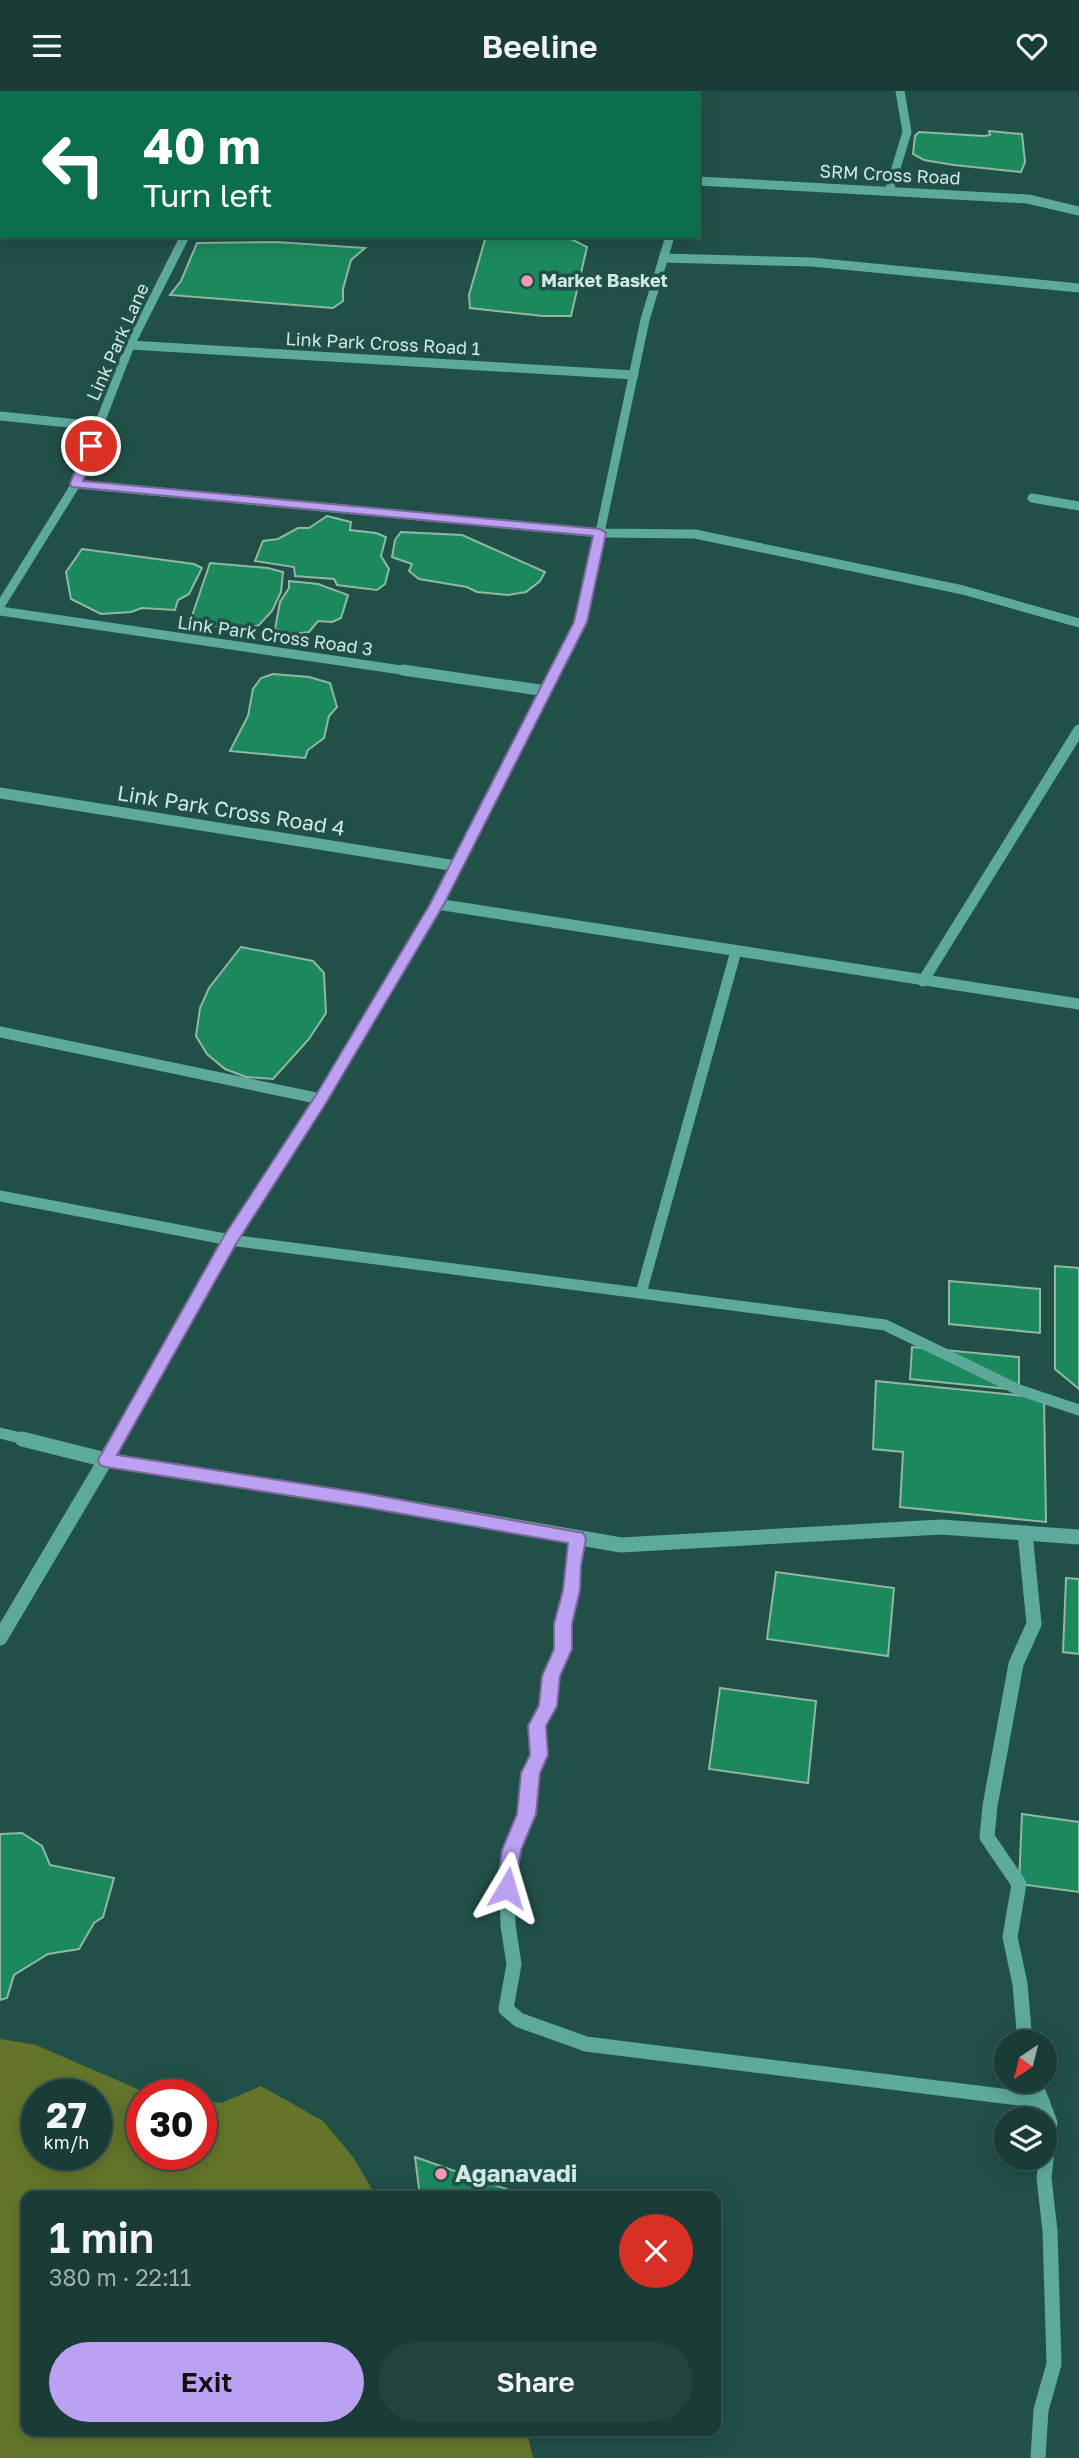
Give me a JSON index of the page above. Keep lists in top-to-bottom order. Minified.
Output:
{"streets":{"street":["SRM Cross Road","Link Park Lane","Link Park Cross Road 1","Link Park Cross Road 3","Link Park Cross Road 4"]},"crossings":[["Link Park Lane","Link Park Cross Road 1"],["Link Park Lane","Link Park Cross Road 3"]],"places":["Market Basket","Aganavadi"],"north":"bottom left","page":{"header":"Beeline","turn":["40 m","Turn left"],"speed":"27 km/h","limit":"30","heading":["1 min","380 m · 22:11"],"buttons":["Exit","Share"]}}
